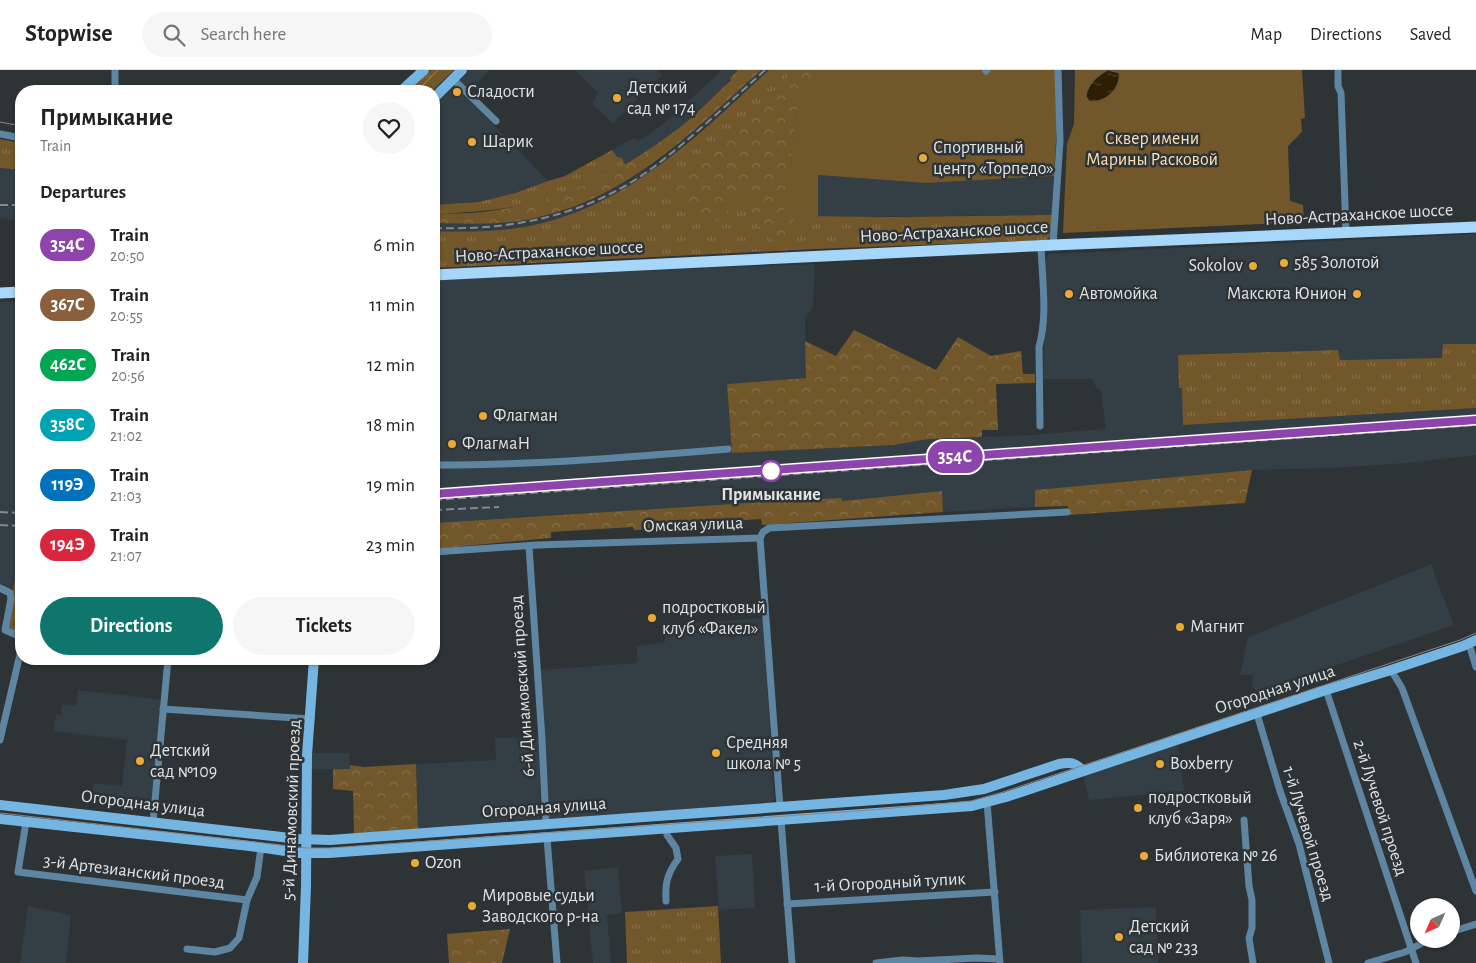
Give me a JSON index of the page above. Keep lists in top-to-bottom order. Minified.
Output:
{"streets":{"main road":["Ново-Астраханское шоссе"],"street":["Омская улица","6-й Динамовский проезд","Огородная улица","2-й Лучевой проезд","5-й Динамовский проезд","1-й Лучевой проезд","3-й Артезианский проезд","1-й Огородный тупик"]},"crossings":[["Омская улица","6-й Динамовский проезд"],["6-й Динамовский проезд","Огородная улица"],["Огородная улица","2-й Лучевой проезд"],["Огородная улица","5-й Динамовский проезд"],["Огородная улица","1-й Лучевой проезд"],["Огородная улица","3-й Артезианский проезд"]],"parks":["Сквер имени Марины Расковой"],"places":["Сладости","Детский сад № 174","Шарик","Спортивный центр «Торпедо»","585 Золотой","Sokolov","Автомойка","Максюта Юнион","Флагман","ФлагмаН","Примыкание","подростковый клуб «Факел»","Магнит","Средняя школа № 5","Детский сад №109","Boxberry","подростковый клуб «Заря»","Библиотека № 26","Ozon","Мировые судьи Заводского р-на","Детский сад № 233"],"north":"bottom left","page":{"header":"Stopwise","search":"Search here","nav":["Map","Directions","Saved"],"on_map":"354С","heading":[["Примыкание","Train"],"Departures"],"list":[{"mark":"354С","name":"Train","note":"20:50","value":"6 min"},{"mark":"367С","name":"Train","note":"20:55","value":"11 min"},{"mark":"462С","name":"Train","note":"20:56","value":"12 min"},{"mark":"358С","name":"Train","note":"21:02","value":"18 min"},{"mark":"119Э","name":"Train","note":"21:03","value":"19 min"},{"mark":"194Э","name":"Train","note":"21:07","value":"23 min"}],"buttons":["Directions","Tickets"]}}
